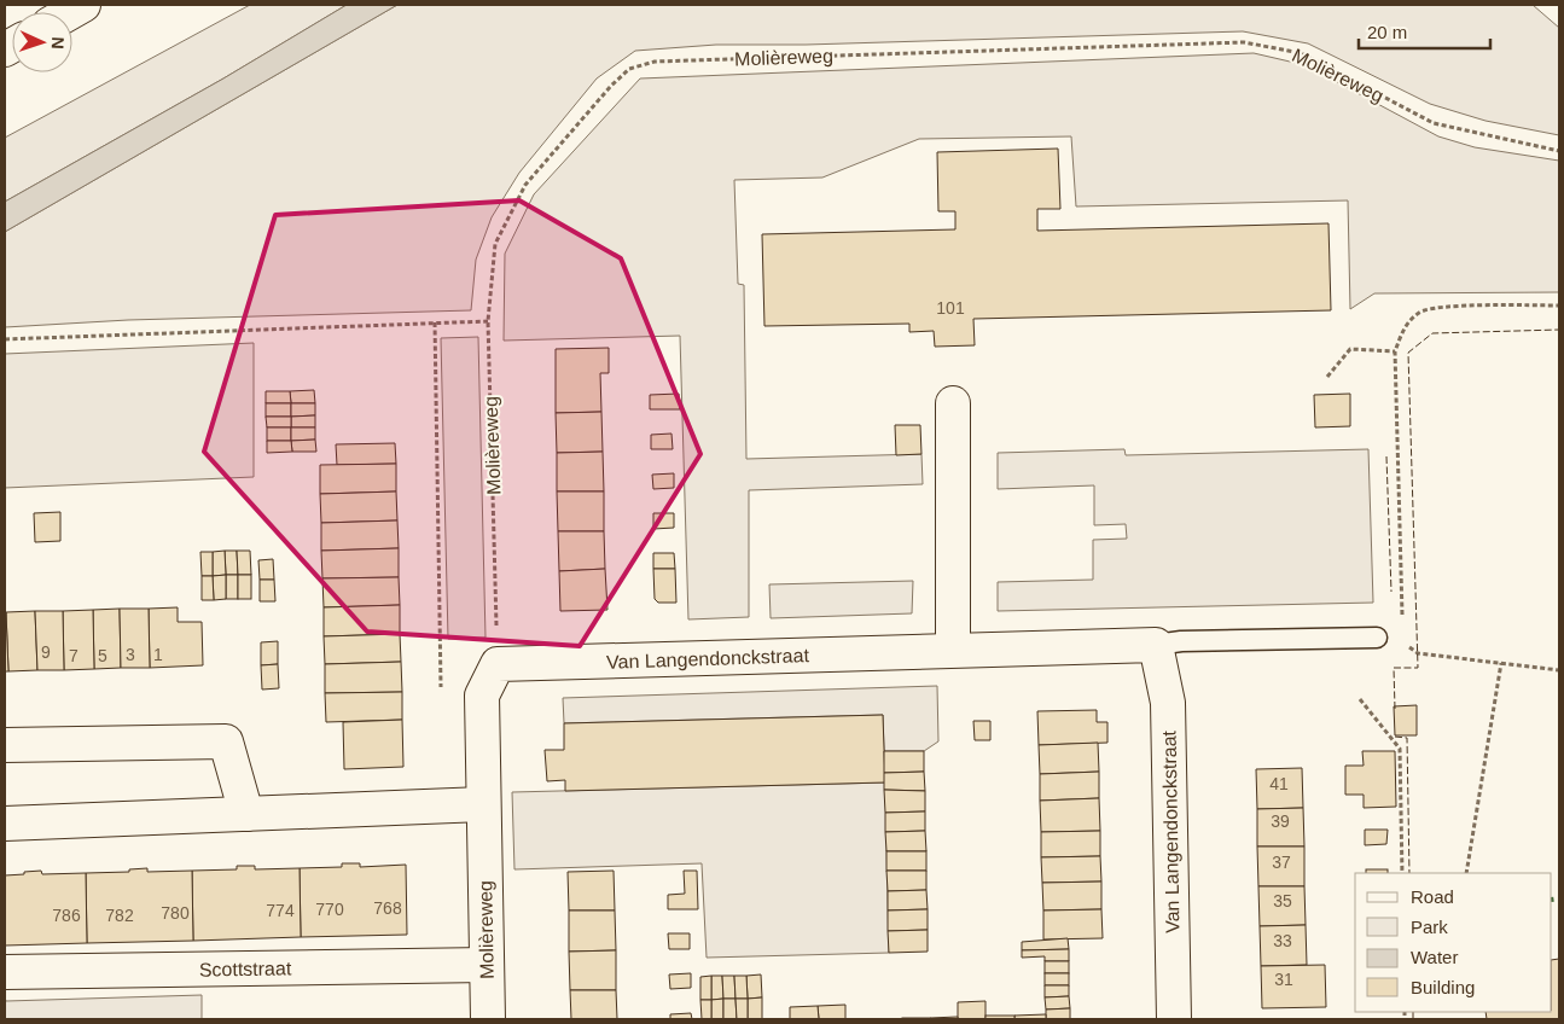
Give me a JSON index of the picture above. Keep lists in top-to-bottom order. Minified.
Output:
{"streets":{"main road":["Molièreweg","Van Langendonckstraat","Scottstraat"]},"crossings":[["Molièreweg","Van Langendonckstraat"],["Molièreweg","Scottstraat"]],"house_numbers":["101","9","3","1","7","5","41","39","37","35","768","770","774","780","786","782","33","31"],"legend":["Road","Park","Water","Building"],"scale_bar":"20 m","north":"right"}
